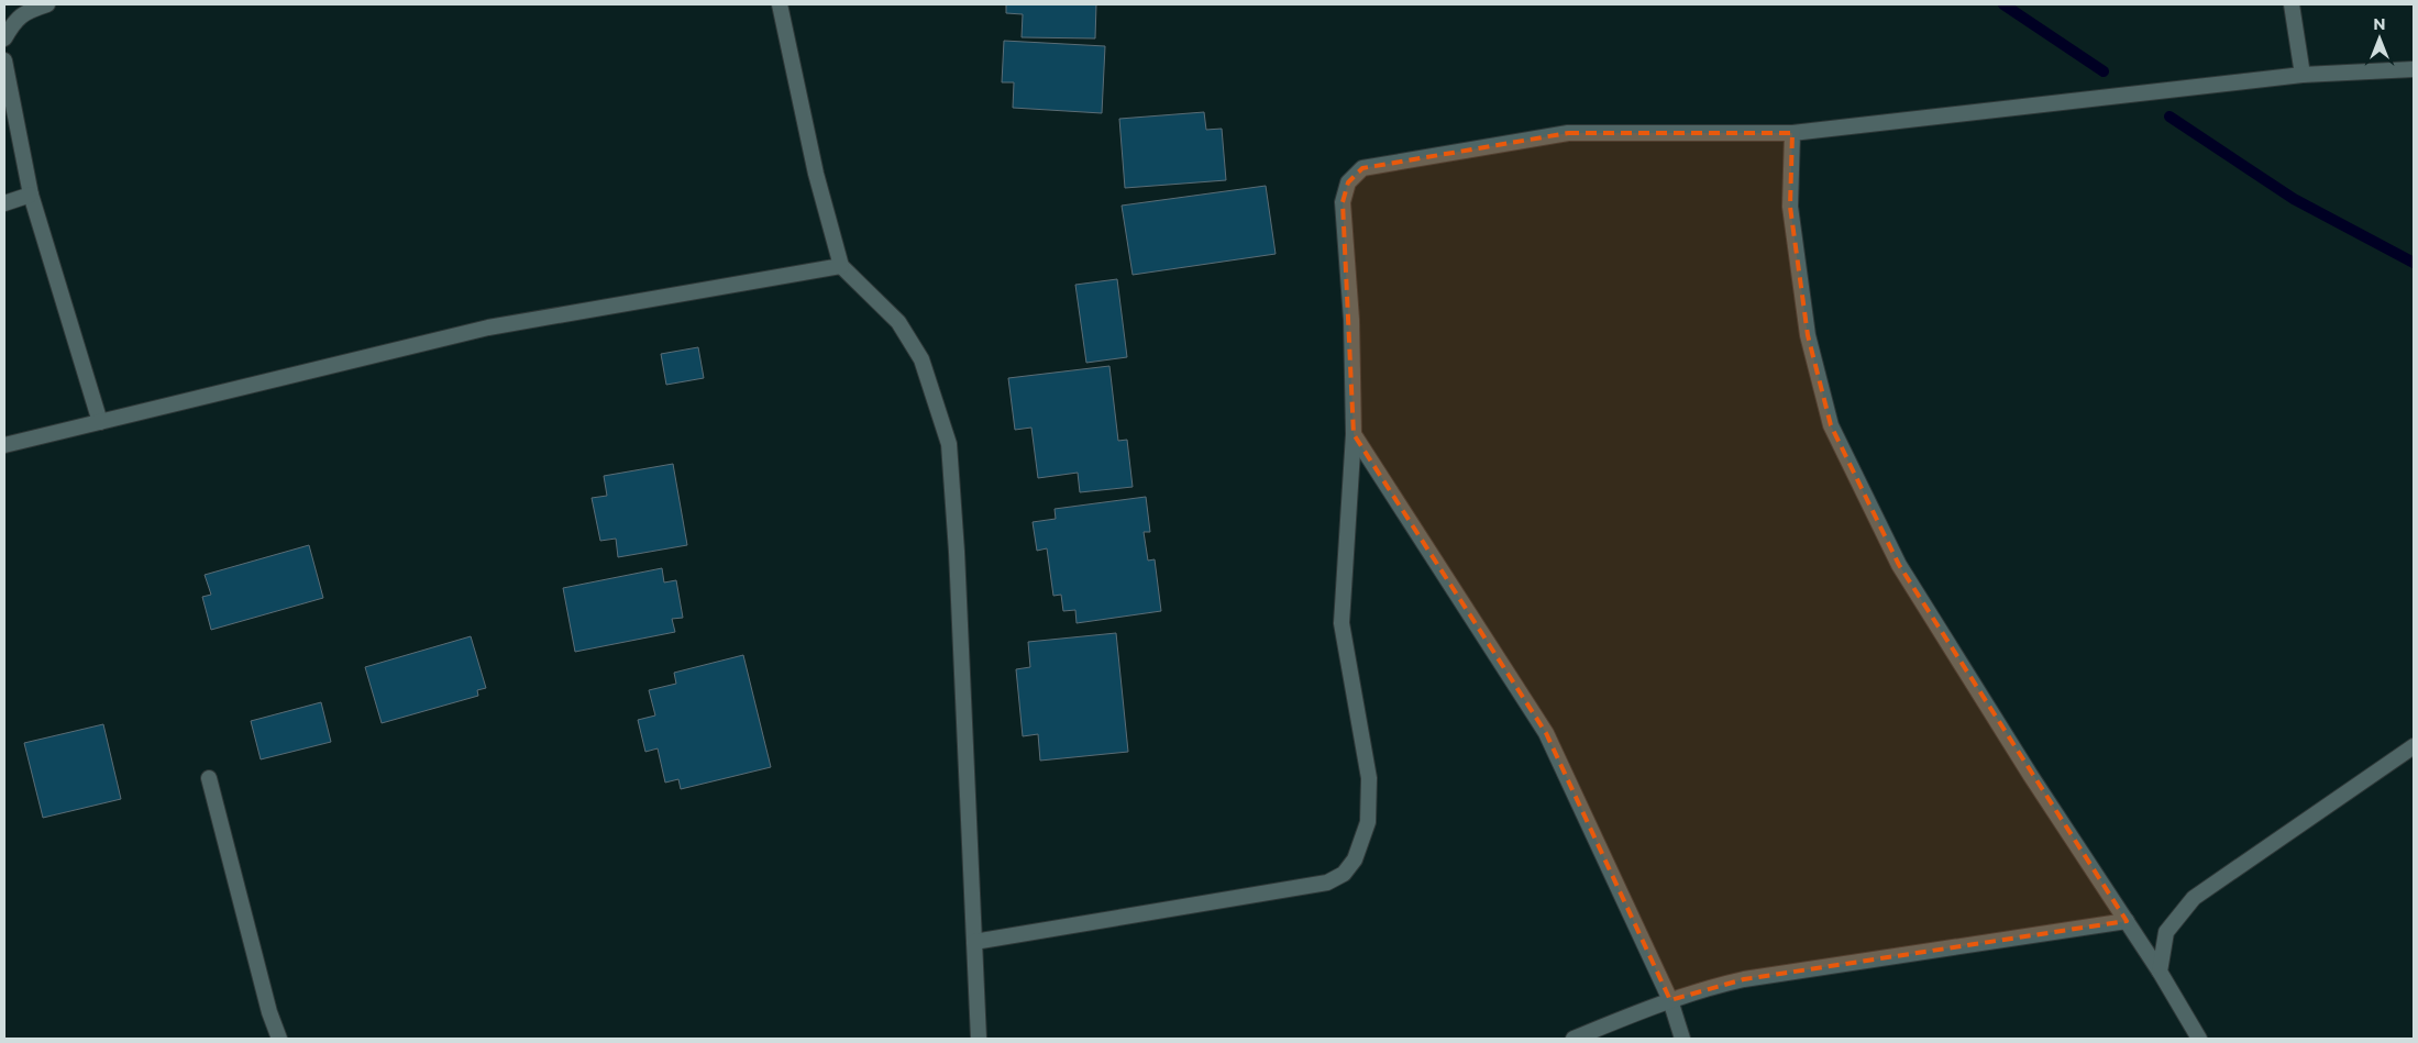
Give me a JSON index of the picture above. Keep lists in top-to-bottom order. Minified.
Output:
{"north":"top"}
